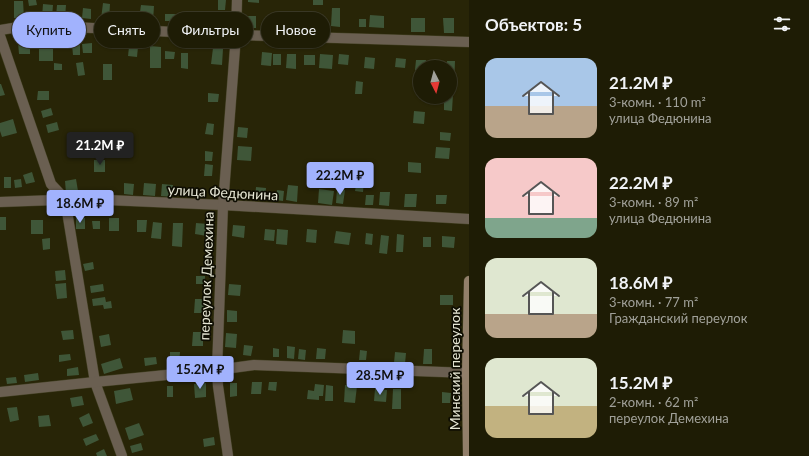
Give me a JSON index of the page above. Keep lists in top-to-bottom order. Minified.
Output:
{"streets":{"street":["улица Федюнина","переулок Демехина","Минский переулок"]},"crossings":[["улица Федюнина","переулок Демехина"]],"north":"bottom","page":{"heading":"Объектов: 5","chip":["Купить","Снять","Фильтры","Новое"],"list":[{"name":"21.2M ₽","note":"3-комн. · 110 m² · улица Федюнина"},{"name":"22.2M ₽","note":"3-комн. · 89 m² · улица Федюнина"},{"name":"18.6M ₽","note":"3-комн. · 77 m² · Гражданский переулок"},{"name":"15.2M ₽","note":"2-комн. · 62 m² · переулок Демехина"}],"price":["21.2M ₽","22.2M ₽","18.6M ₽","15.2M ₽","28.5M ₽"]}}
